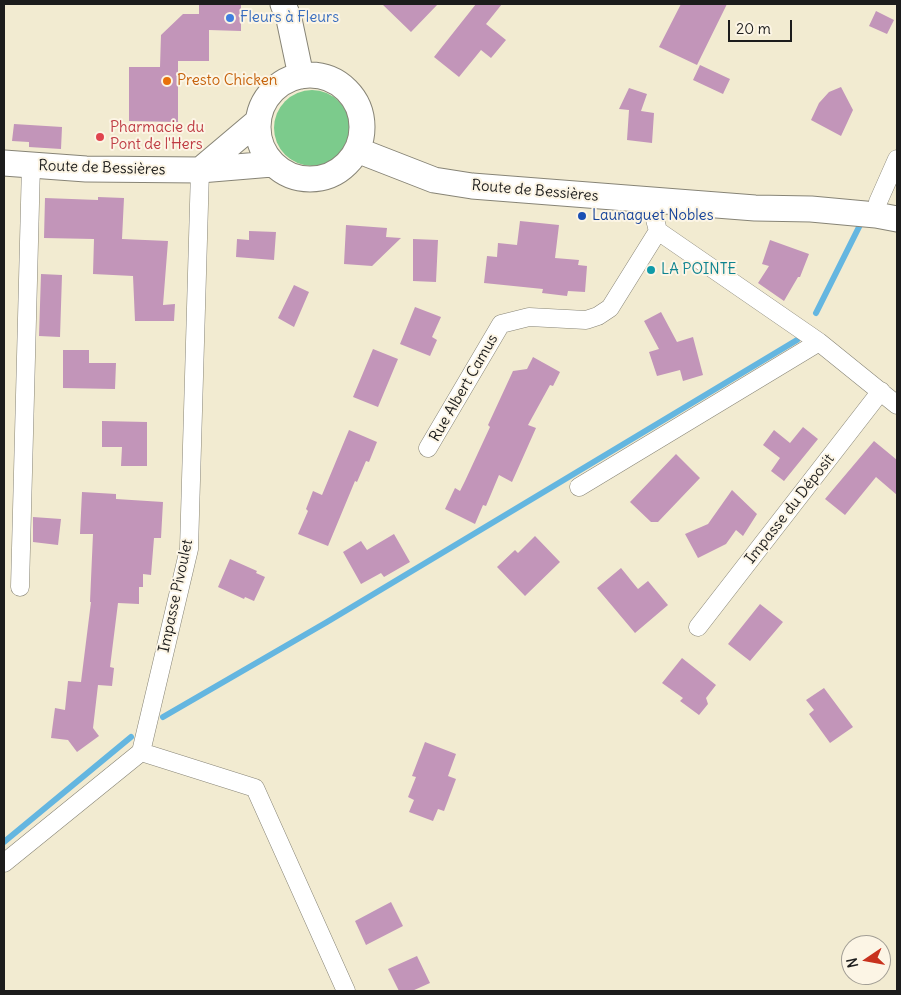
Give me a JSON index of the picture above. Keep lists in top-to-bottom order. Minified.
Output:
{"streets":{"main road":["Route de Bessières"],"street":["Rue Albert Camus","Impasse du Déposit","Impasse Pivoulet"]},"crossings":[["Route de Bessières","Impasse Pivoulet"]],"places":["Fleurs à Fleurs","Presto Chicken","Pharmacie du Pont de l'Hers","Launaguet Nobles","LA POINTE"],"scale_bar":"20 m","north":"left"}
